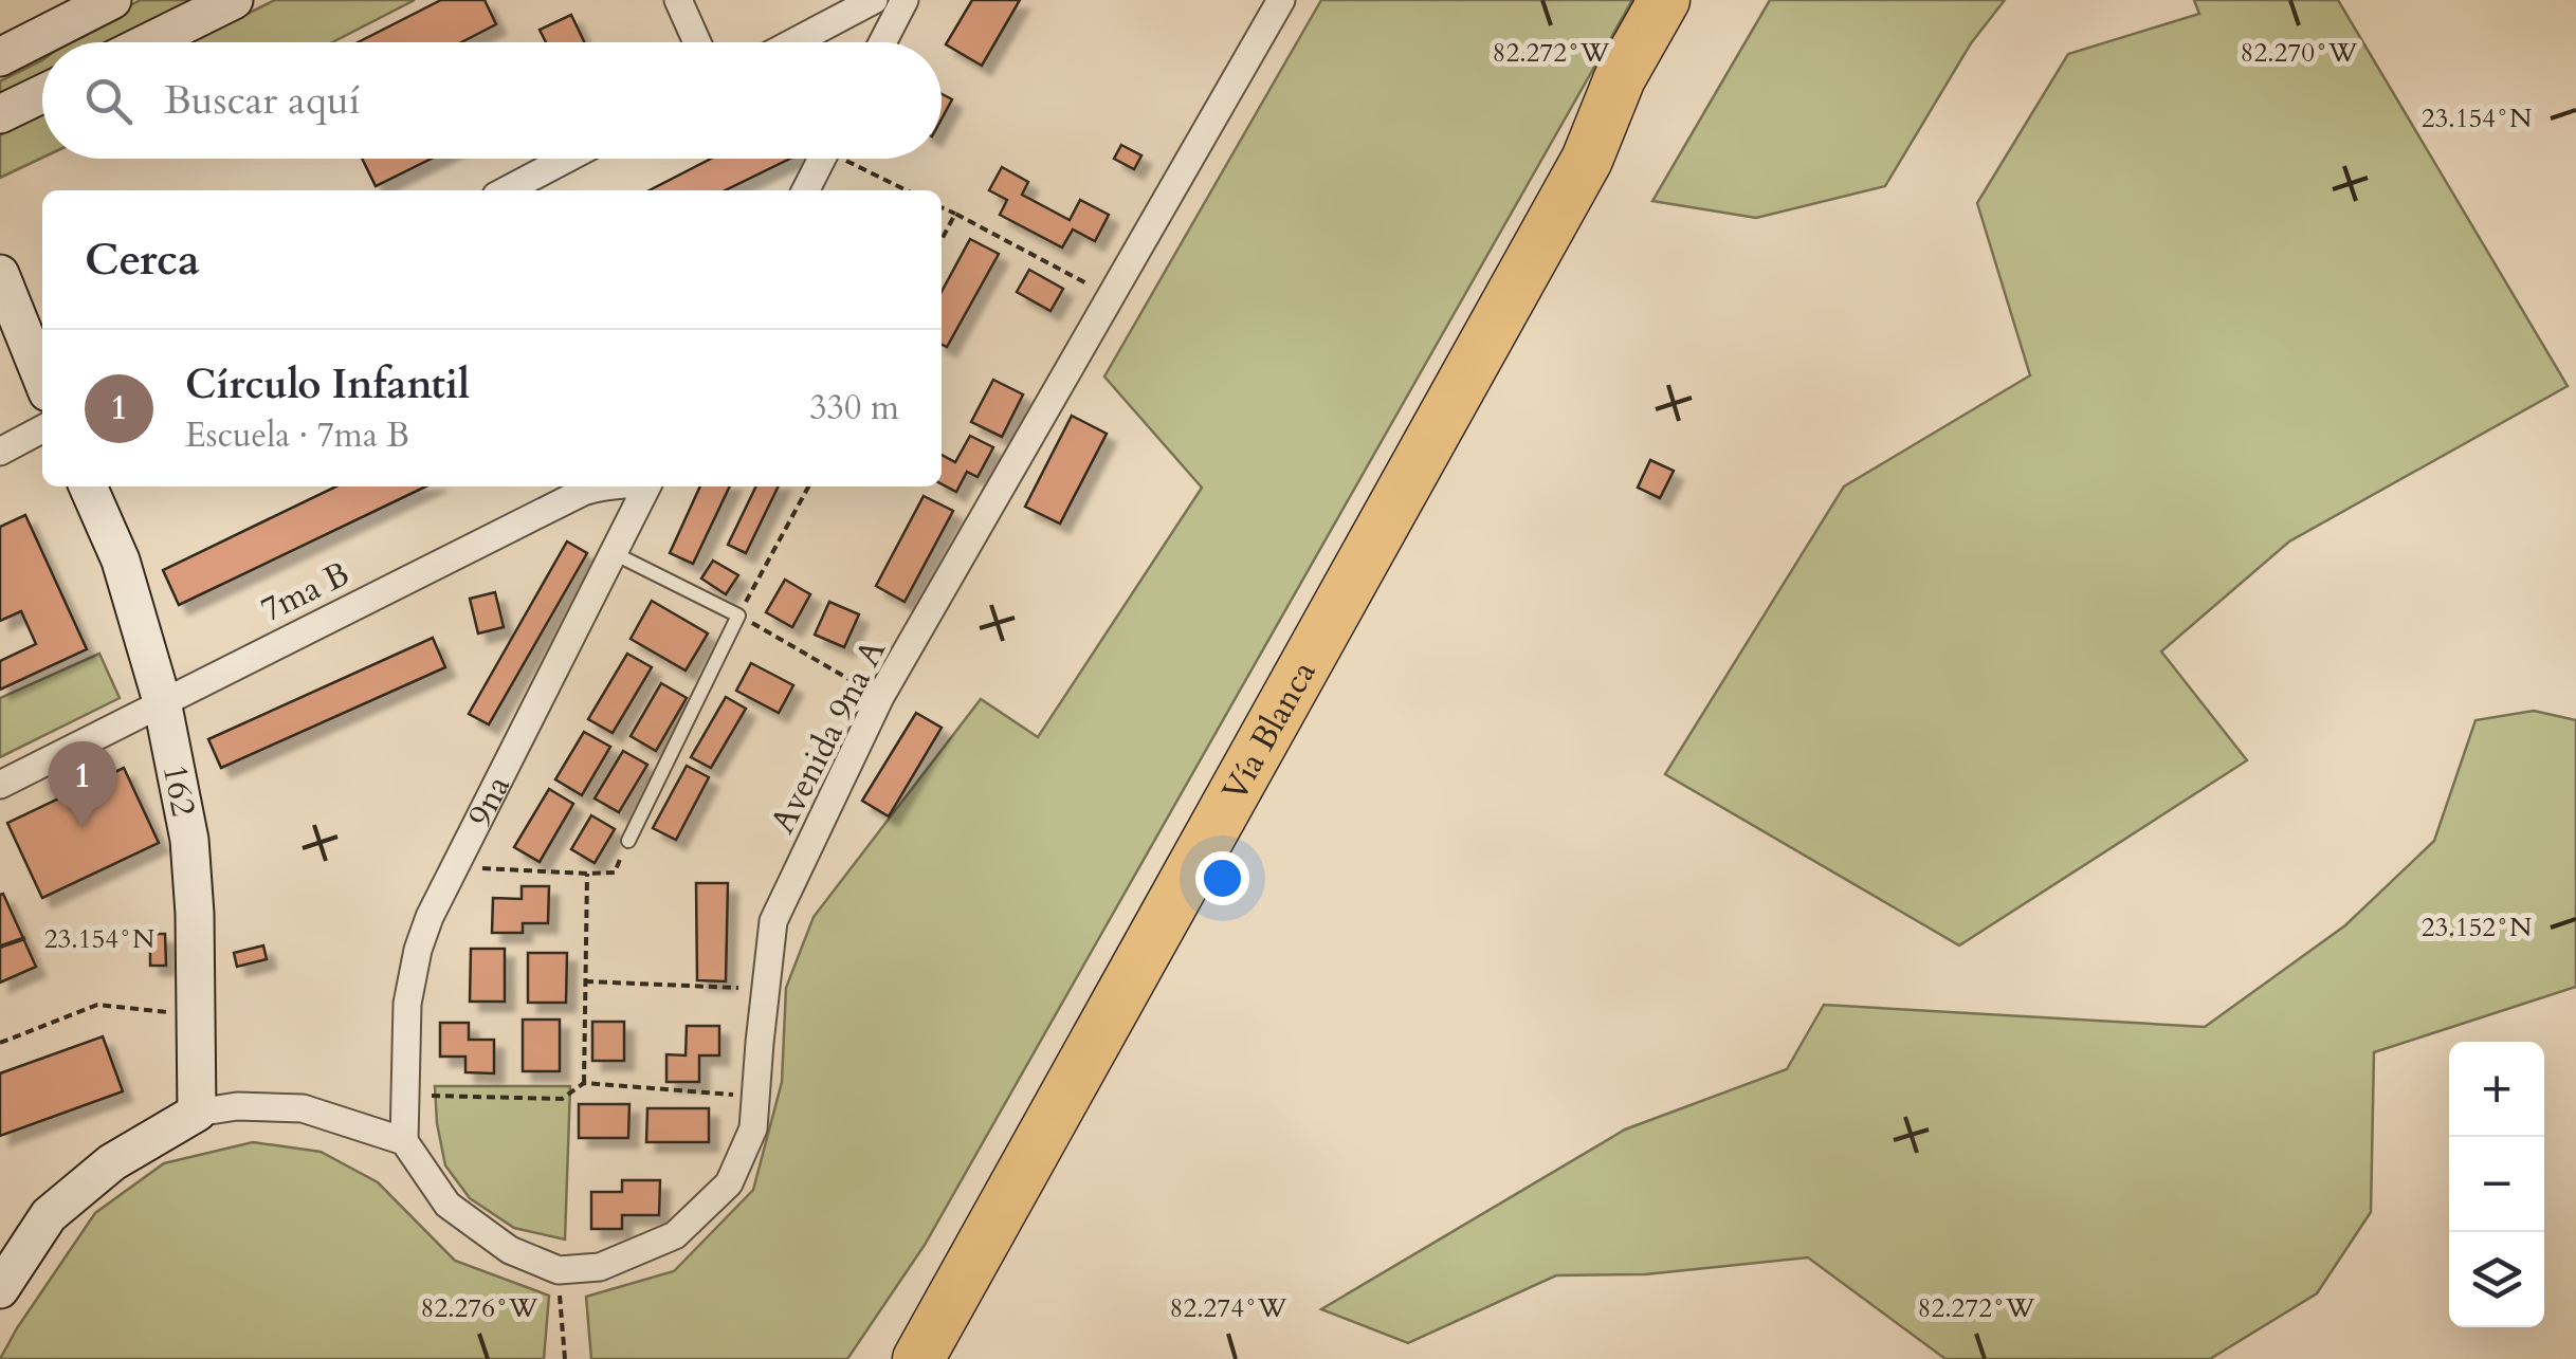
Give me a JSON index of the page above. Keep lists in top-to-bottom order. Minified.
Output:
{"streets":{"highway":["Vía Blanca"],"street":["7ma B","Avenida 9na A","162","9na"]},"crossings":[["7ma B","162"]],"page":{"search":"Buscar aquí","heading":"Cerca","list":[{"mark":"1","name":"Círculo Infantil","note":"Escuela · 7ma B","value":"330 m"}],"pins":"1","map_buttons":["+","−"]},"coordinates":["82.272°W","82.270°W","23.154°N","23.152°N","82.276°W","82.274°W"]}
